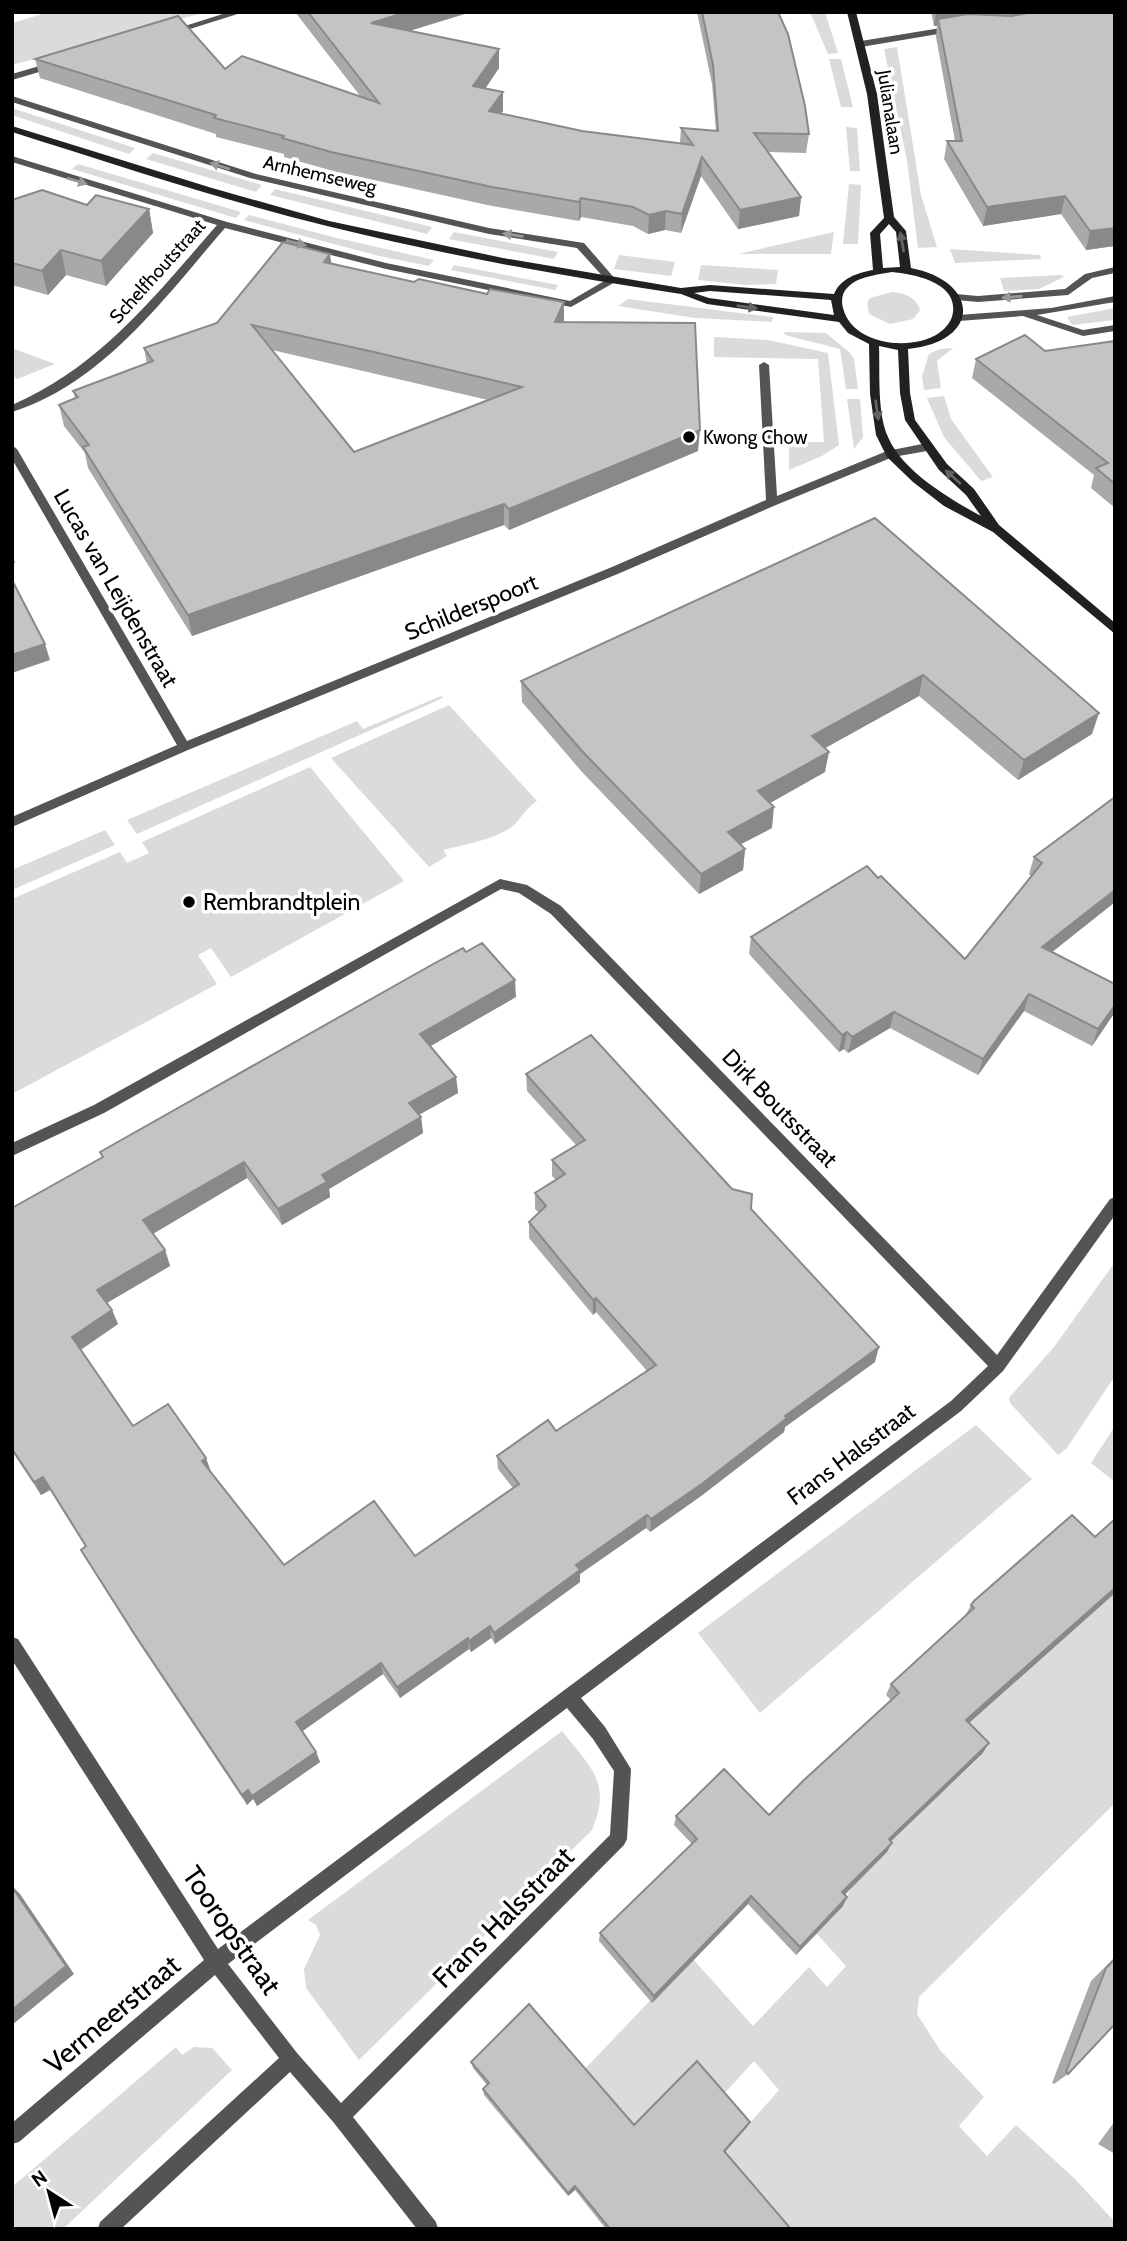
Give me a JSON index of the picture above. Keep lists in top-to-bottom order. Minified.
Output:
{"streets":{"street":["Julianalaan","Arnhemseweg","Schelfhoutstraat","Lucas van Leijdenstraat","Schilderspoort","Dirk Boutsstraat","Frans Halsstraat","Tooropstraat","Vermeerstraat"]},"crossings":[["Julianalaan","Arnhemseweg"],["Lucas van Leijdenstraat","Schilderspoort"],["Dirk Boutsstraat","Frans Halsstraat"],["Frans Halsstraat","Tooropstraat"],["Frans Halsstraat","Vermeerstraat"],["Tooropstraat","Vermeerstraat"]],"places":["Kwong Chow","Rembrandtplein"],"north":"top left"}
